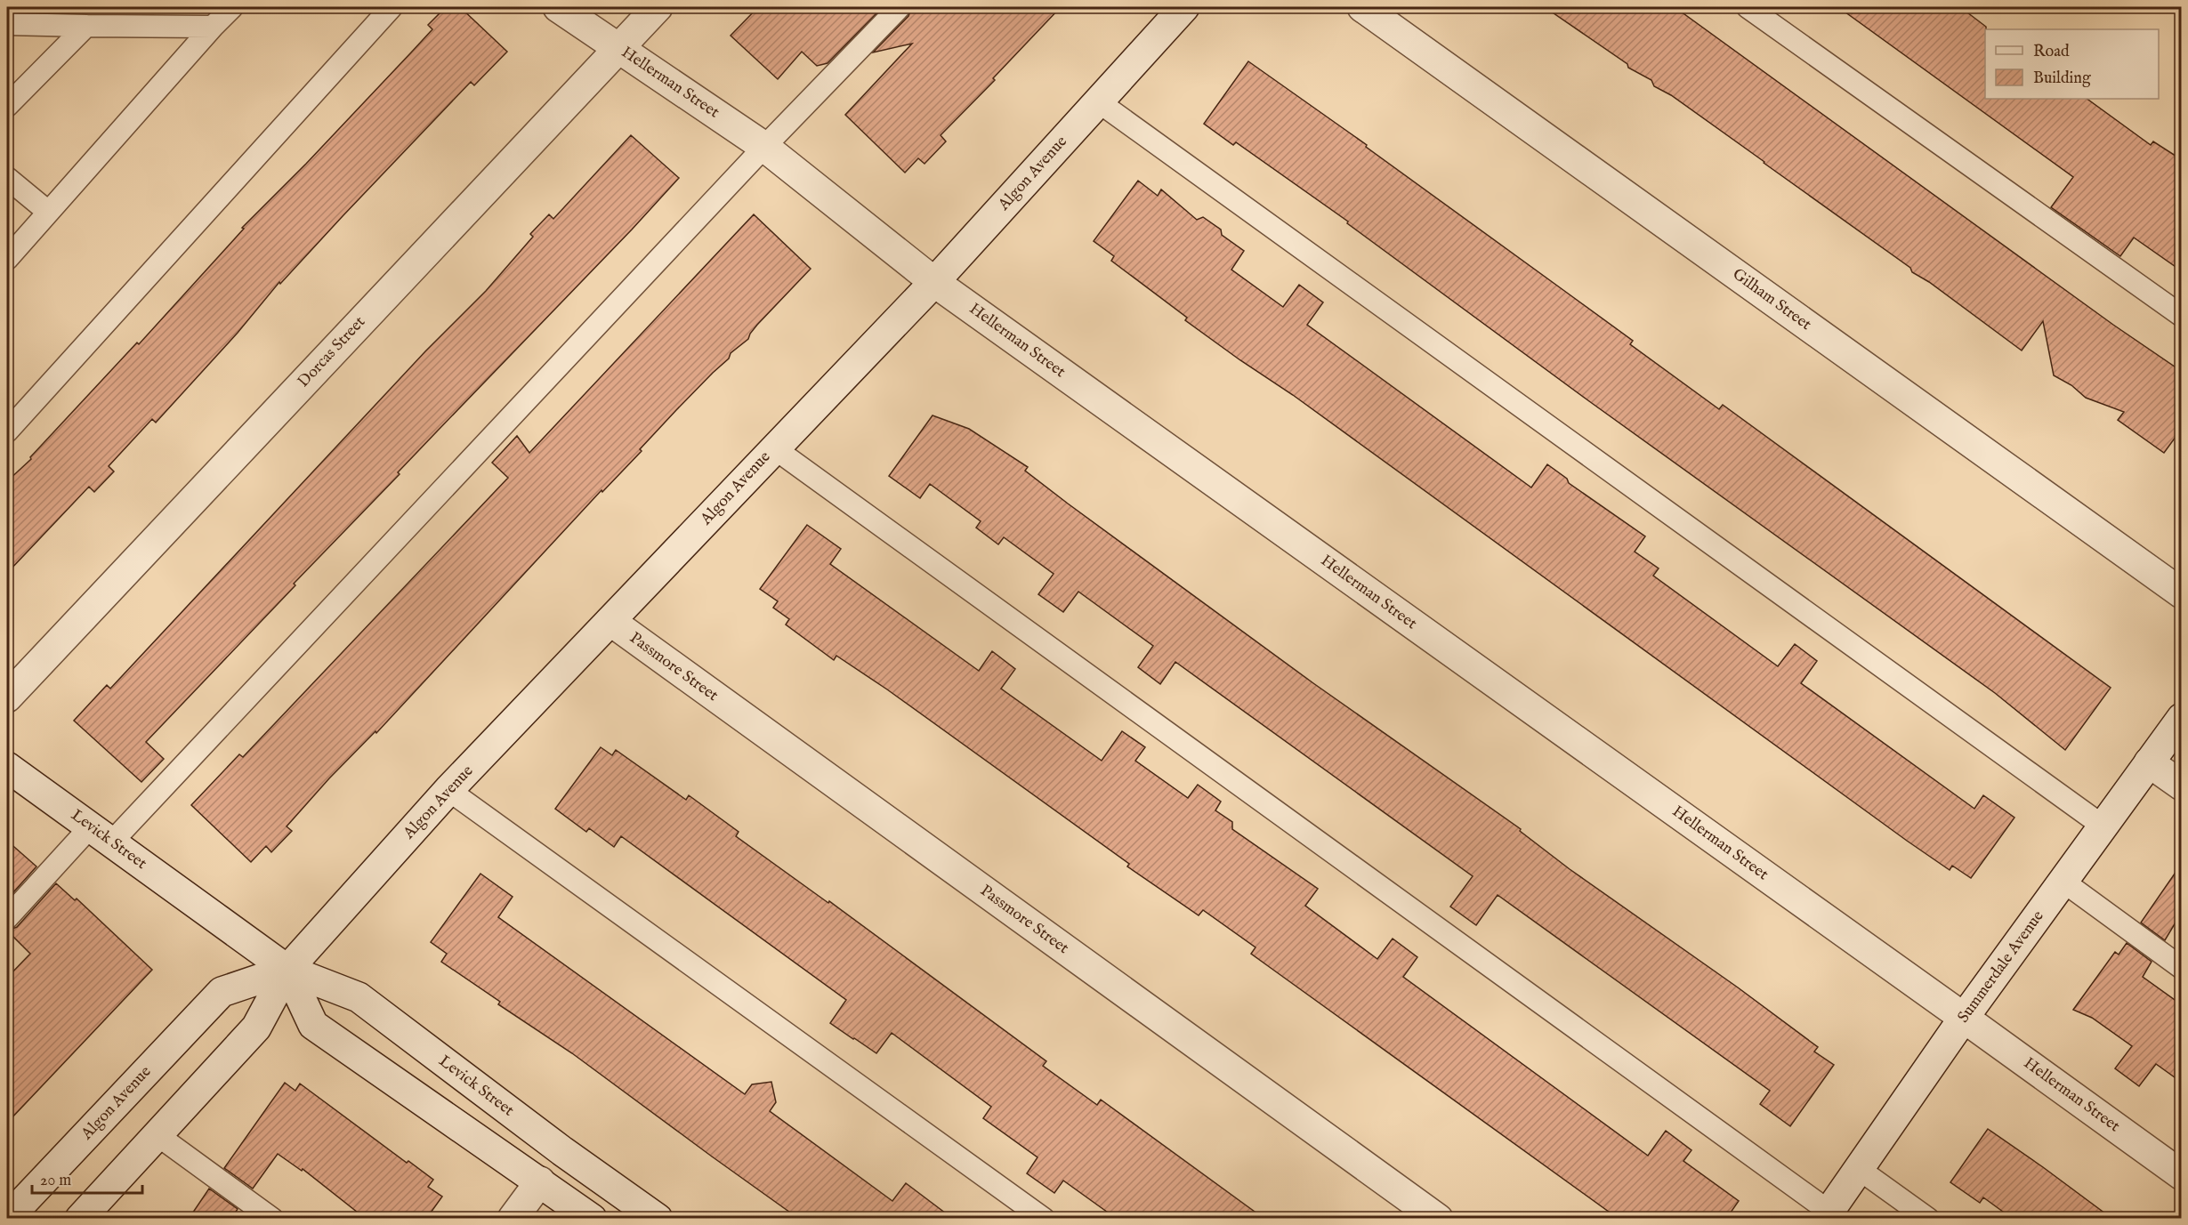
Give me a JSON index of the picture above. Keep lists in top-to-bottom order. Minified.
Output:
{"streets":{"street":["Hellerman Street","Algon Avenue","Gilham Street","Dorcas Street","Passmore Street","Levick Street","Summerdale Avenue"]},"crossings":[["Hellerman Street","Algon Avenue"],["Hellerman Street","Dorcas Street"],["Hellerman Street","Summerdale Avenue"],["Algon Avenue","Passmore Street"],["Algon Avenue","Levick Street"]],"legend":["Road","Building"],"scale_bar":"20 m"}
